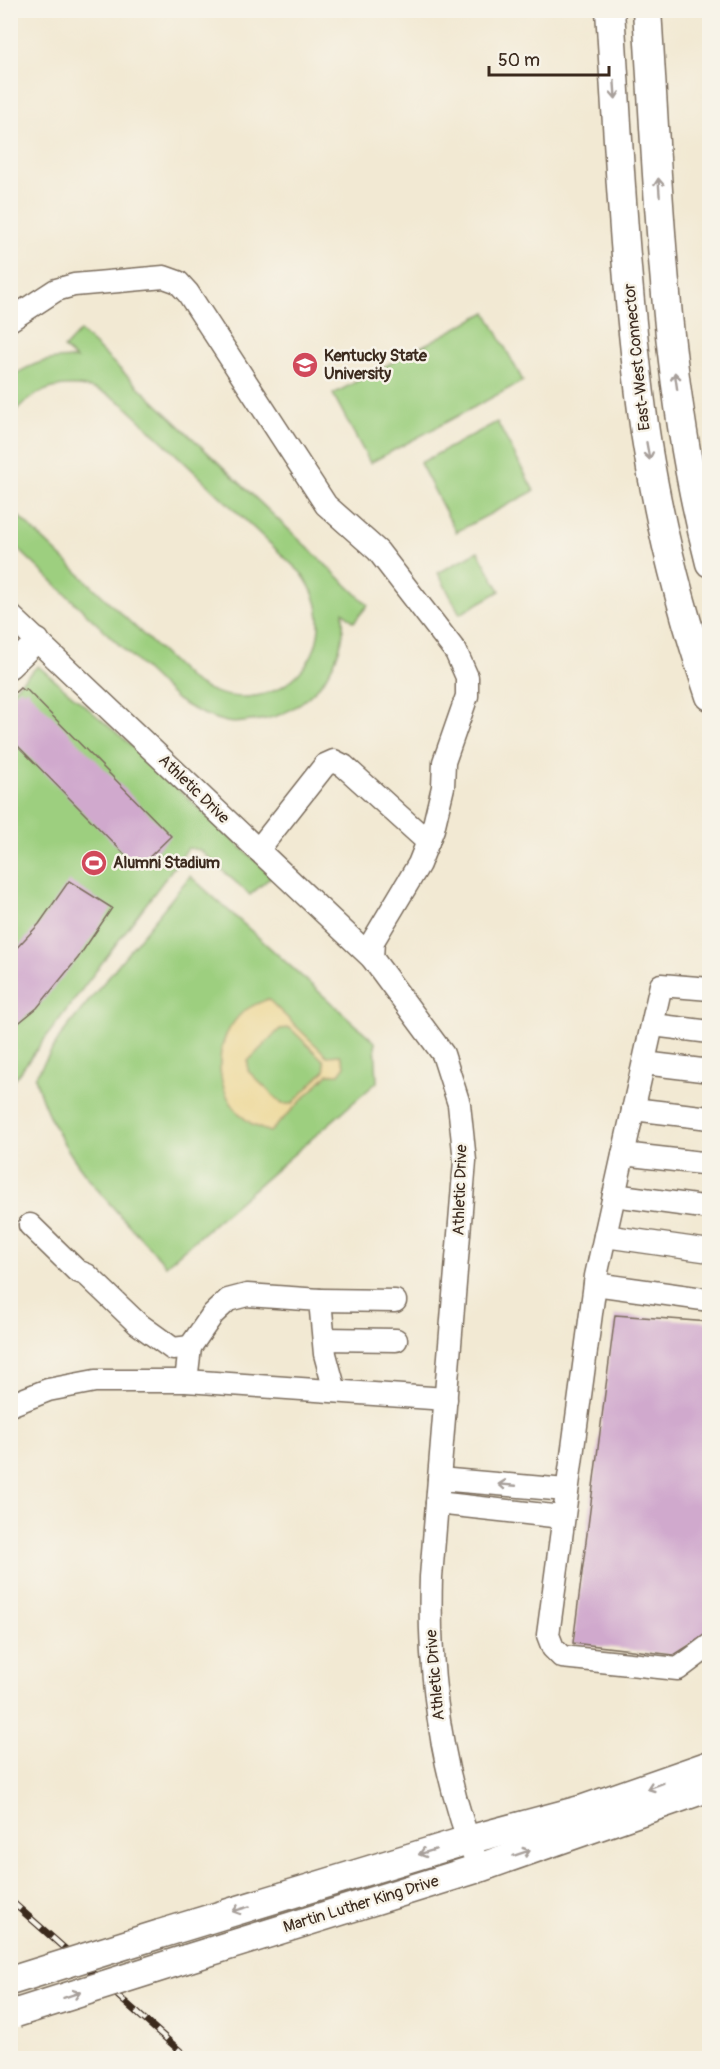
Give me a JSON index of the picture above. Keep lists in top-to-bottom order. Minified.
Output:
{"streets":{"main road":["East-West Connector","Martin Luther King Drive"],"street":["Athletic Drive"]},"crossings":[["Athletic Drive","Martin Luther King Drive"]],"places":{"school or university":["Kentucky State University"],"sports":["Alumni Stadium"]},"scale_bar":"50 m"}
